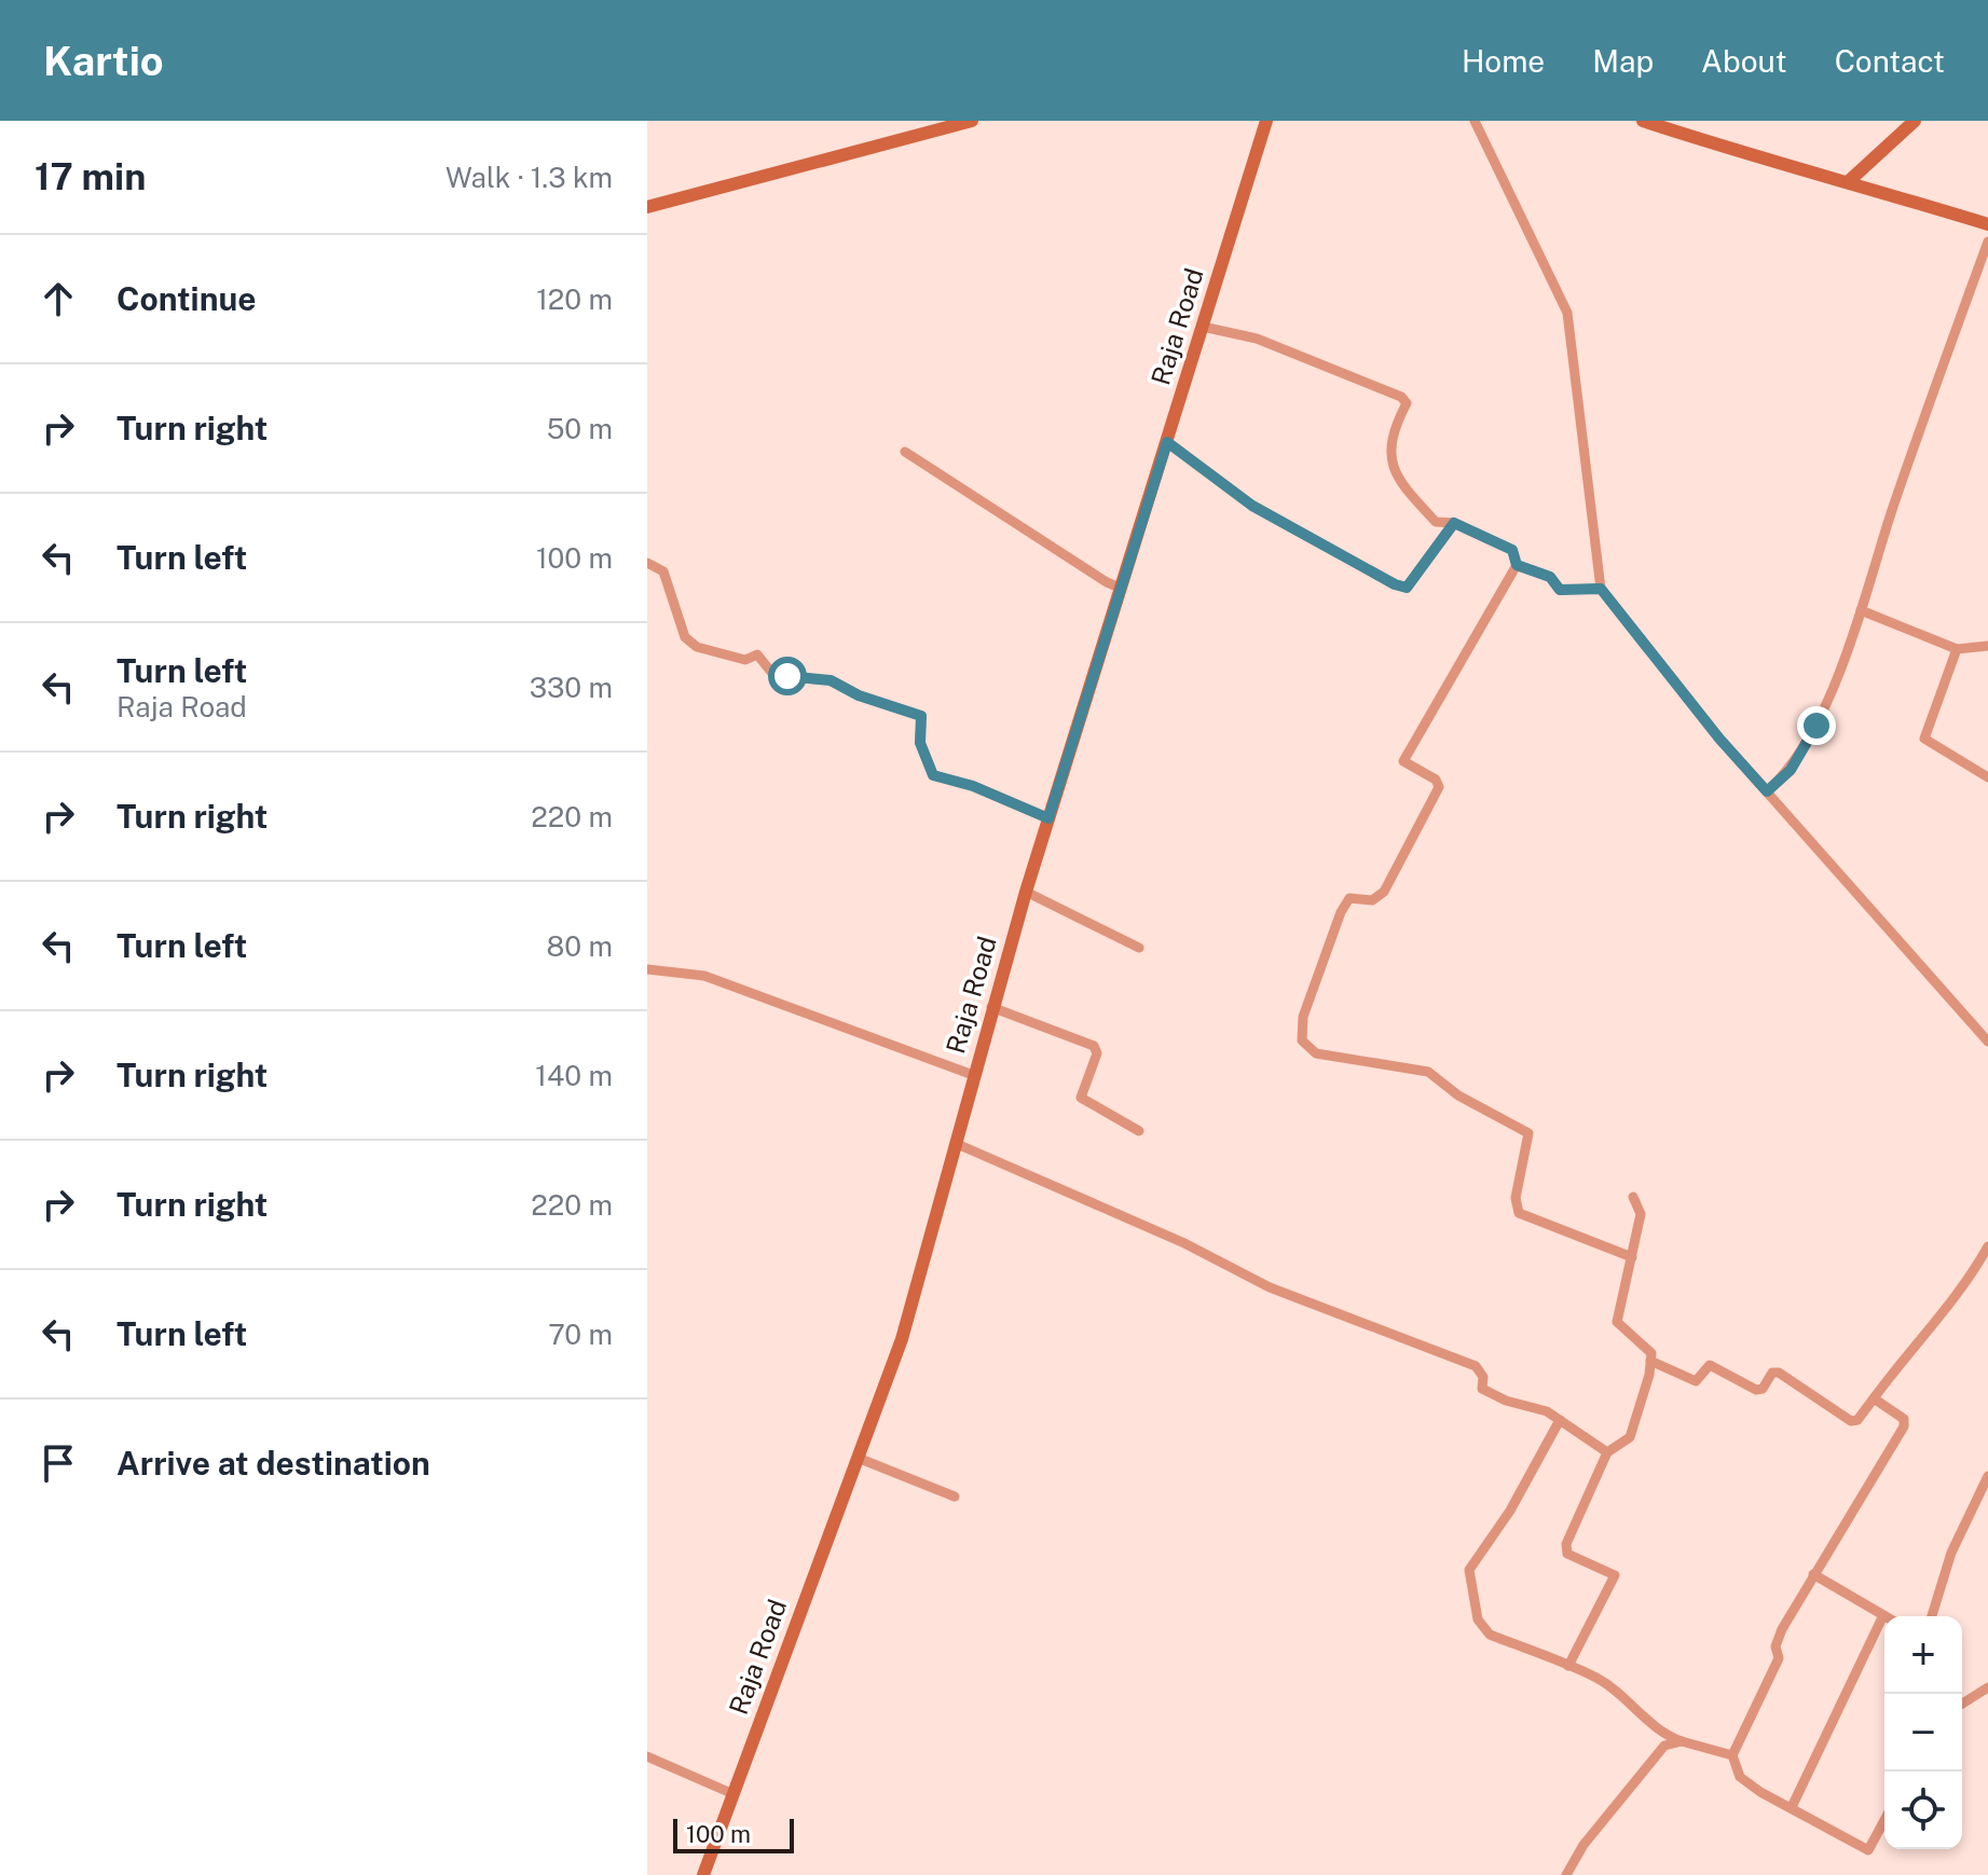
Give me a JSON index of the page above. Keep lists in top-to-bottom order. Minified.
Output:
{"streets":{"street":["Raja Road"]},"scale_bar":"100 m","page":{"header":"Kartio","nav":["Home","Map","About","Contact"],"heading":["17 min","Walk · 1.3 km"],"list":[["Continue","120 m"],["Turn right","50 m"],["Turn left","100 m"],["Turn left","Raja Road","330 m"],["Turn right","220 m"],["Turn left","80 m"],["Turn right","140 m"],["Turn right","220 m"],["Turn left","70 m"],"Arrive at destination"],"map_buttons":["+","−"],"scale":"100 m"}}
